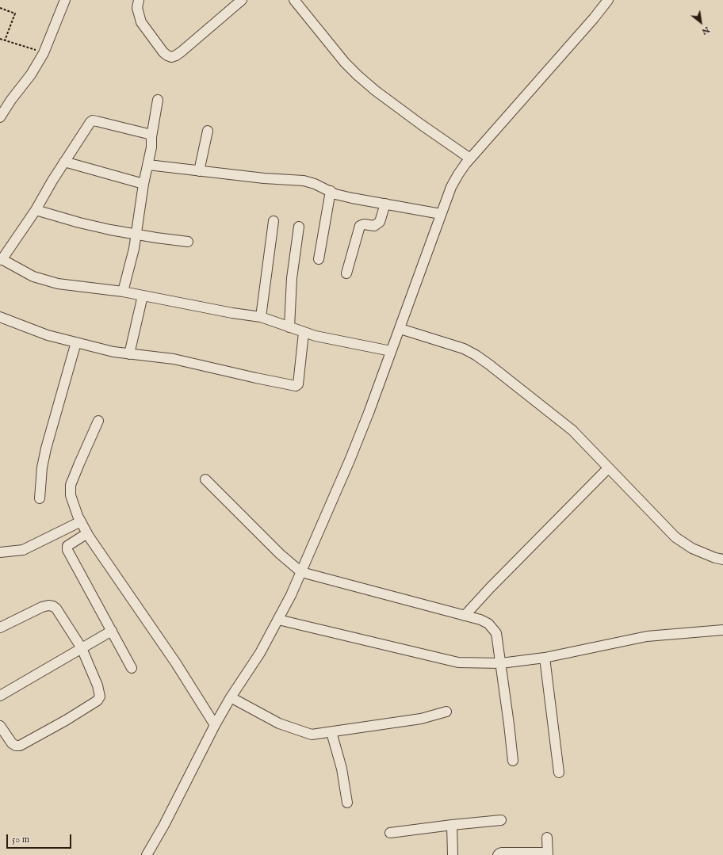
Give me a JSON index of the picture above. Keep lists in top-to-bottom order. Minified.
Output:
{"scale_bar":"50 m","north":"bottom right"}
